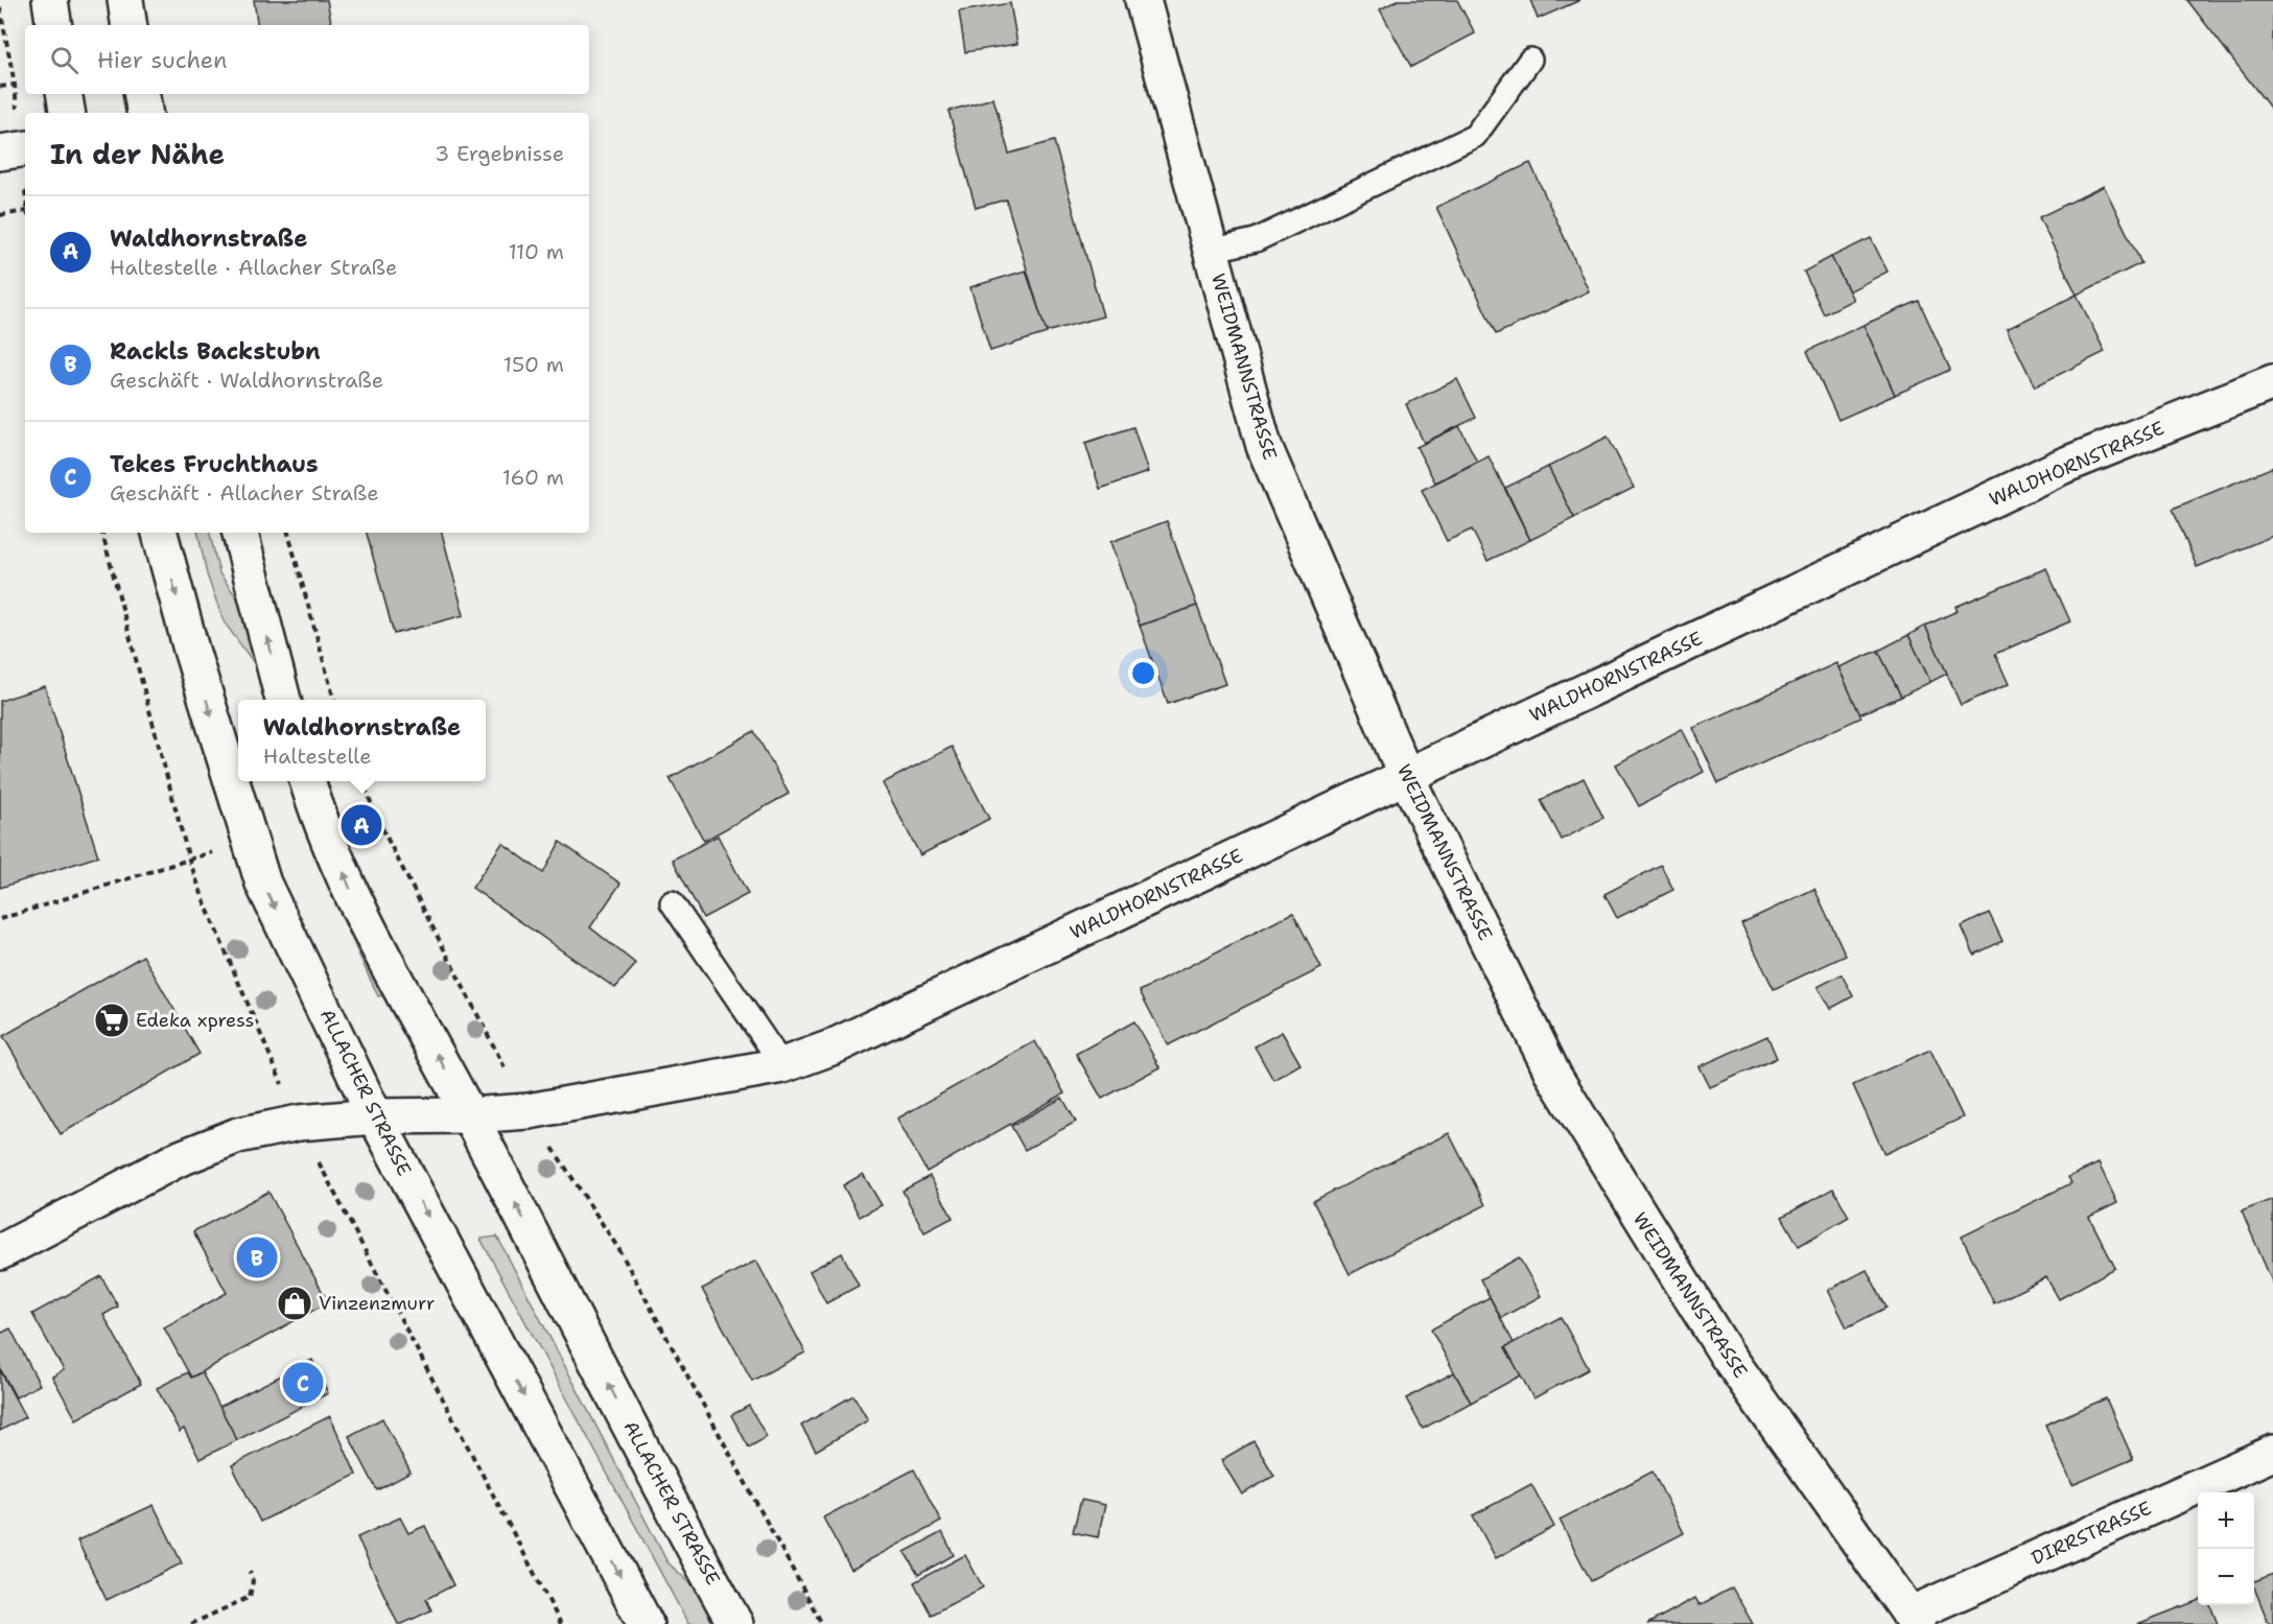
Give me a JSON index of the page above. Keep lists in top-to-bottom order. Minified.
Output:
{"streets":{"street":["WEIDMANNSTRASSE","WALDHORNSTRASSE","ALLACHER STRASSE","DIRRSTRASSE"]},"crossings":[["WEIDMANNSTRASSE","WALDHORNSTRASSE"],["WEIDMANNSTRASSE","DIRRSTRASSE"],["WALDHORNSTRASSE","ALLACHER STRASSE"]],"places":{"supermarket":["Edeka xpress"],"shop":["Vinzenzmurr"]},"page":{"search":"Hier suchen","heading":["In der Nähe","3 Ergebnisse"],"list":[{"mark":"A","name":"Waldhornstraße","note":"Haltestelle · Allacher Straße","value":"110 m"},{"mark":"B","name":"Rackls Backstubn","note":"Geschäft · Waldhornstraße","value":"150 m"},{"mark":"C","name":"Tekes Fruchthaus","note":"Geschäft · Allacher Straße","value":"160 m"}],"popup":["Waldhornstraße","Haltestelle"],"pins":["A","B","C"],"map_buttons":["+","−"]}}
